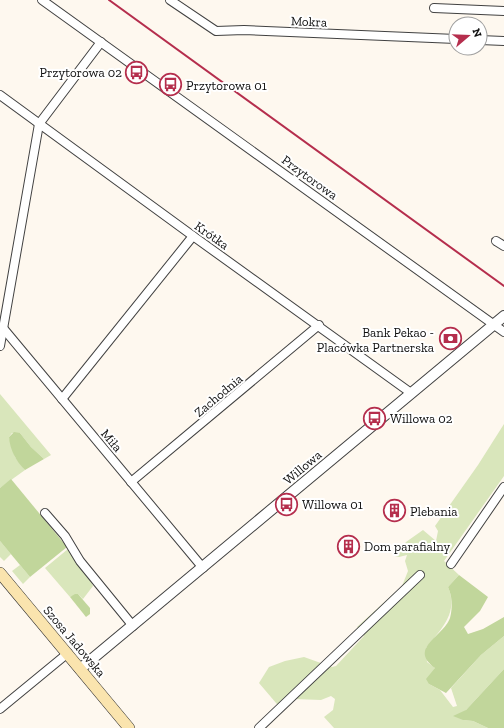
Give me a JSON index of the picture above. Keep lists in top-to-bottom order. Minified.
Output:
{"streets":{"main road":["Szosa Jadowska"],"street":["Mokra","Przytorowa","Krótka","Zachodnia","Miła","Willowa"]},"crossings":[["Przytorowa","Willowa"],["Krótka","Zachodnia"],["Krótka","Willowa"],["Zachodnia","Miła"],["Miła","Willowa"],["Willowa","Szosa Jadowska"]],"places":{"bus stop":["Przytorowa 02","Przytorowa 01","Willowa 02","Willowa 01"],"bank":["Bank Pekao - Placówka Partnerska"],"building":["Plebania","Dom parafialny"]},"north":"right"}
